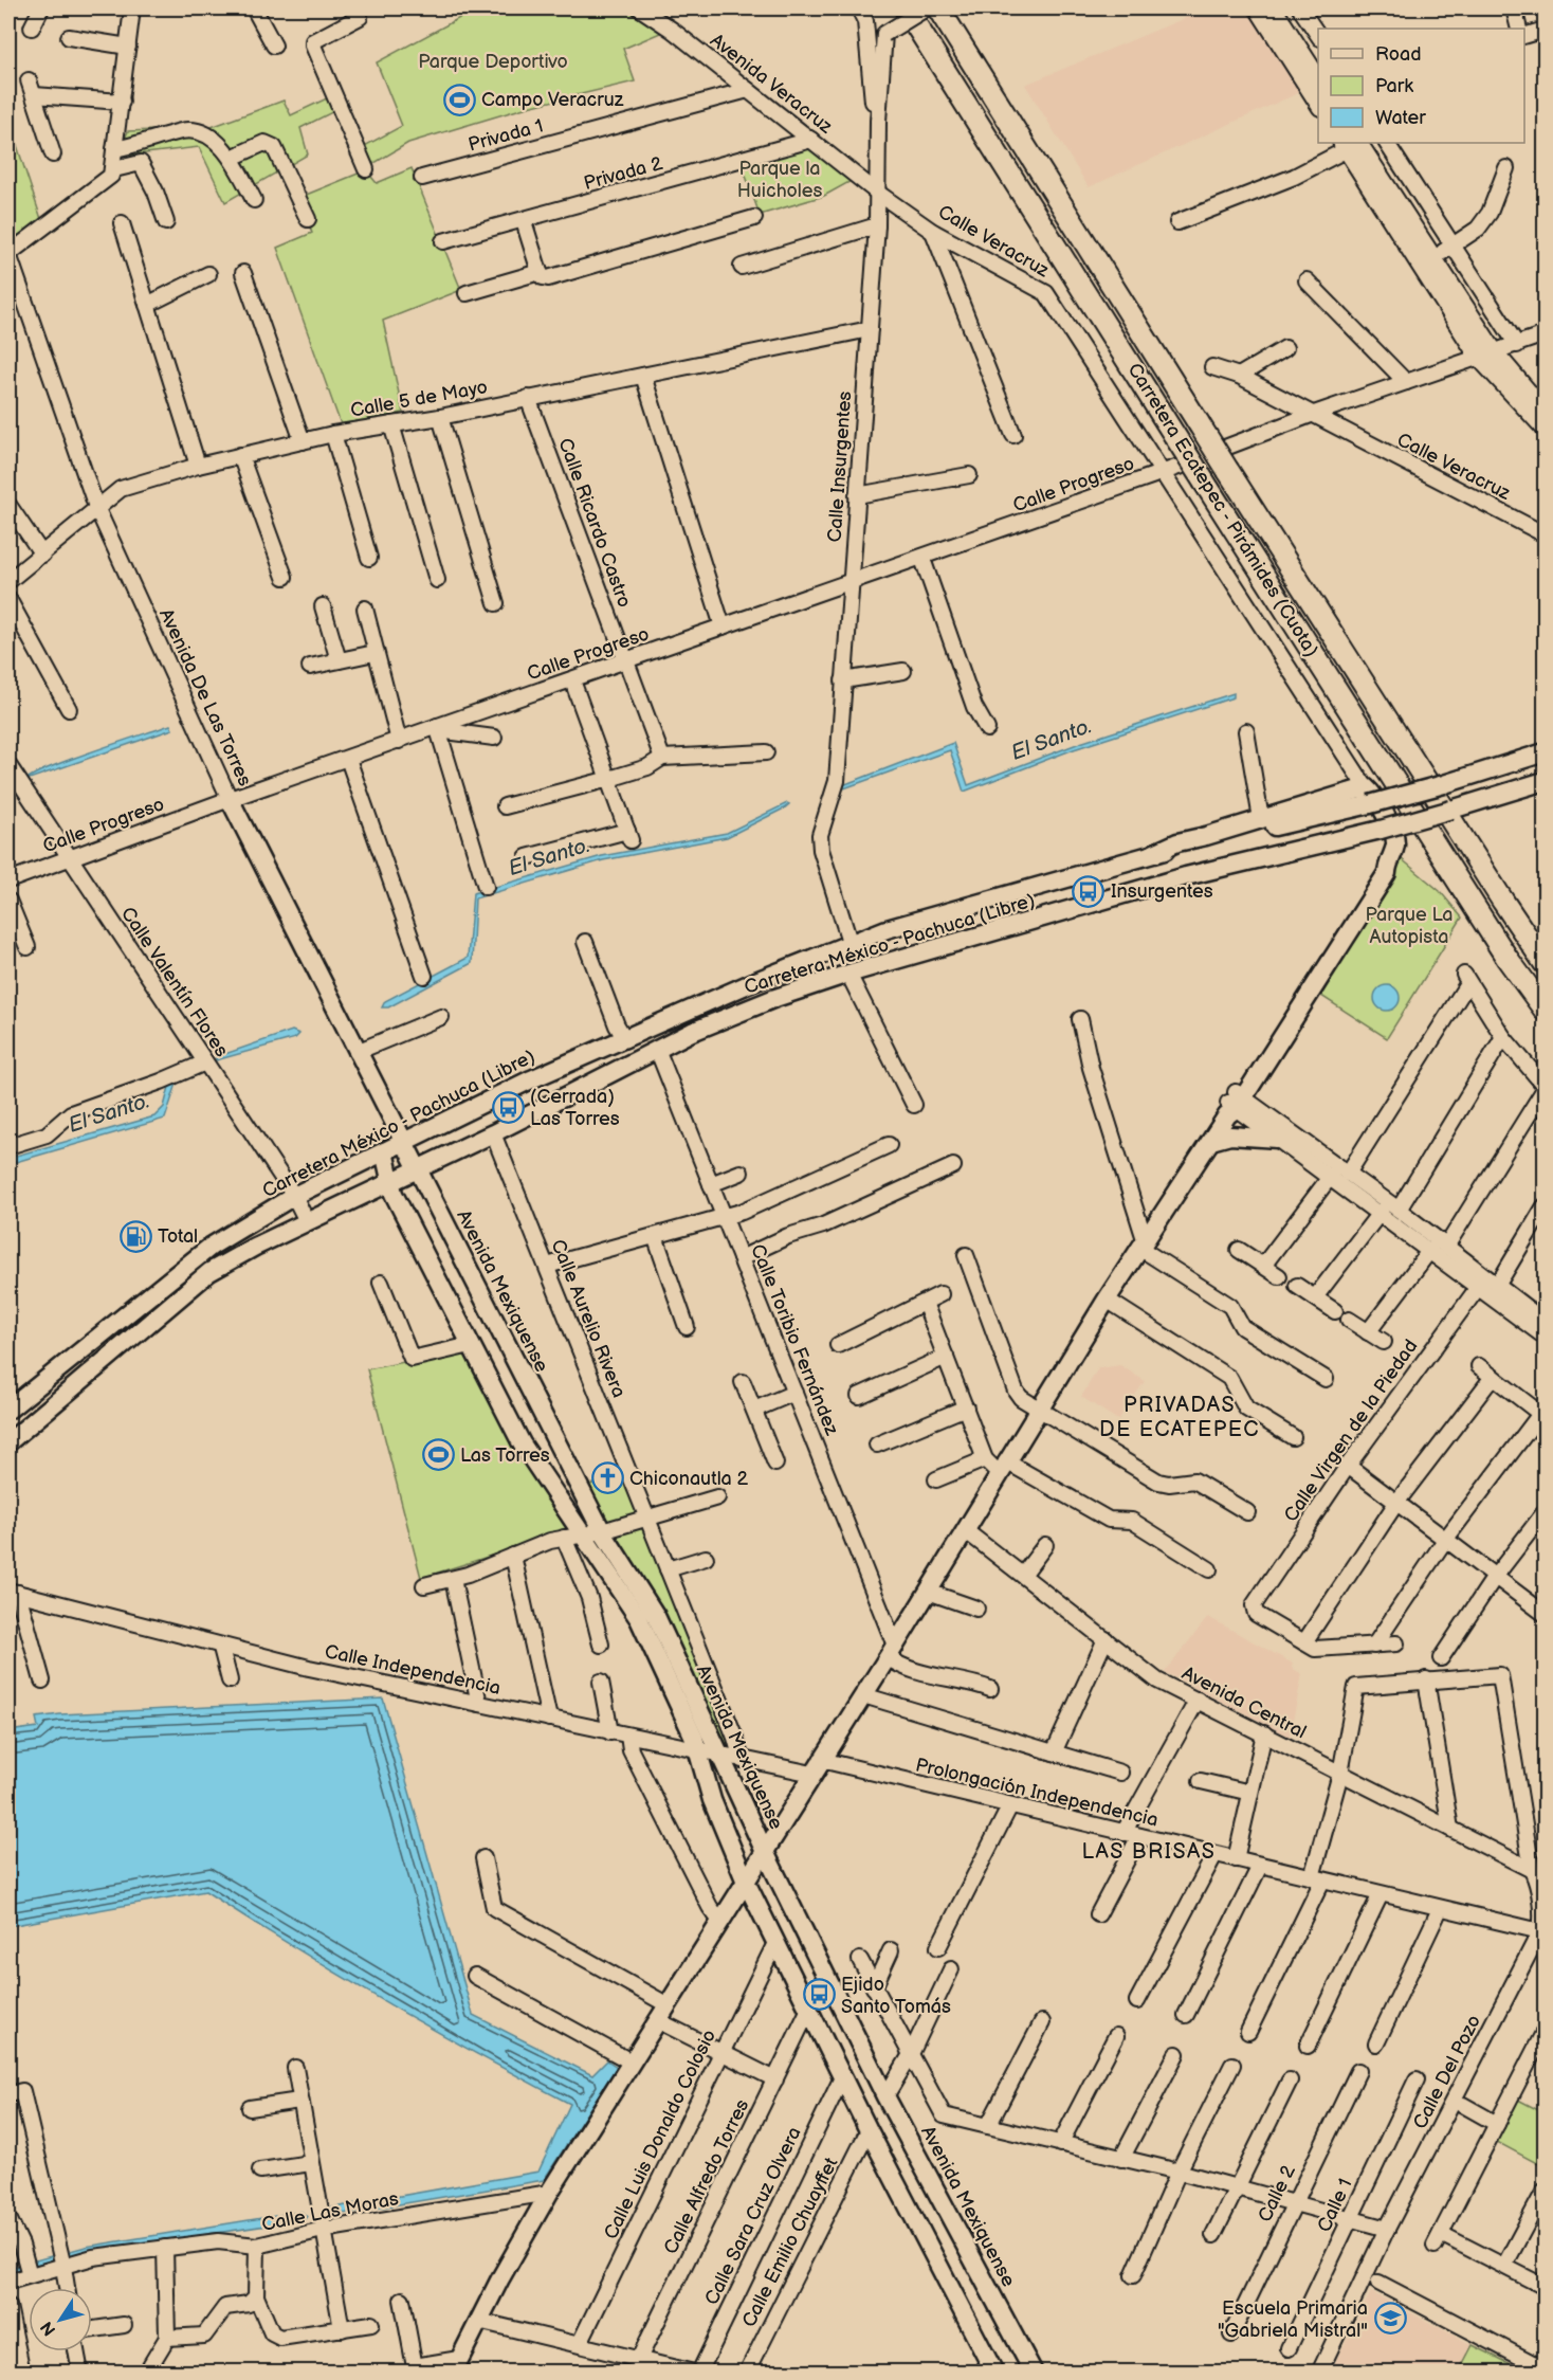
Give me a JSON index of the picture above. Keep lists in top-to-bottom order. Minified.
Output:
{"streets":{"highway":["Carretera Ecatepec - Pirámides (Cuota)"],"main road":["Avenida De Las Torres","Carretera México - Pachuca (Libre)","Avenida Mexiquense"],"street":["Avenida Veracruz","Privada 1","Privada 2","Calle Veracruz","Calle 5 de Mayo","Calle Insurgentes","Calle Progreso","Calle Ricardo Castro","Calle Valentín Flores","Calle Aurelio Rivera","Calle Toribio Fernández","Calle Virgen de la Piedad","Calle Independencia","Avenida Central","Prolongación Independencia","Calle Del Pozo","Calle Luis Donaldo Colosio","Calle Alfredo Torres","Calle 2","Calle 1","Calle Las Moras","Calle Sara Cruz Olvera","Calle Emilio Chuayffet"]},"crossings":[["Avenida Veracruz","Privada 1"],["Avenida Veracruz","Privada 2"],["Avenida Veracruz","Calle Veracruz"],["Avenida Veracruz","Calle Insurgentes"],["Calle Veracruz","Calle Insurgentes"],["Calle Veracruz","Calle Progreso"],["Calle 5 de Mayo","Calle Insurgentes"],["Calle 5 de Mayo","Calle Ricardo Castro"],["Calle 5 de Mayo","Avenida De Las Torres"],["Calle Insurgentes","Calle Progreso"],["Calle Insurgentes","Carretera México - Pachuca (Libre)"],["Calle Progreso","Calle Ricardo Castro"],["Calle Progreso","Avenida De Las Torres"],["Calle Progreso","Calle Valentín Flores"],["Avenida De Las Torres","Carretera México - Pachuca (Libre)"],["Avenida De Las Torres","Avenida Mexiquense"],["Carretera México - Pachuca (Libre)","Calle Valentín Flores"],["Carretera México - Pachuca (Libre)","Avenida Mexiquense"],["Carretera México - Pachuca (Libre)","Calle Aurelio Rivera"],["Carretera México - Pachuca (Libre)","Calle Toribio Fernández"],["Avenida Mexiquense","Calle Independencia"],["Avenida Mexiquense","Calle Luis Donaldo Colosio"],["Avenida Mexiquense","Calle Alfredo Torres"],["Avenida Mexiquense","Calle Sara Cruz Olvera"],["Avenida Mexiquense","Calle Emilio Chuayffet"],["Calle Aurelio Rivera","Calle Independencia"],["Calle Independencia","Prolongación Independencia"],["Prolongación Independencia","Calle Del Pozo"]],"districts":["PRIVADAS DE ECATEPEC","LAS BRISAS"],"water":["El Santo."],"parks":["Parque Deportivo","Parque la Huicholes","Parque La Autopista"],"places":{"sports":["Campo Veracruz","Las Torres"],"bus stop":["Insurgentes","(Cerrada) Las Torres","Ejido Santo Tomás"],"fuel station":["Total"],"church":["Chiconautla 2"],"school or university":["Escuela Primaria \"Gabriela Mistral\""]},"legend":["Road","Park","Water"],"north":"bottom left"}
